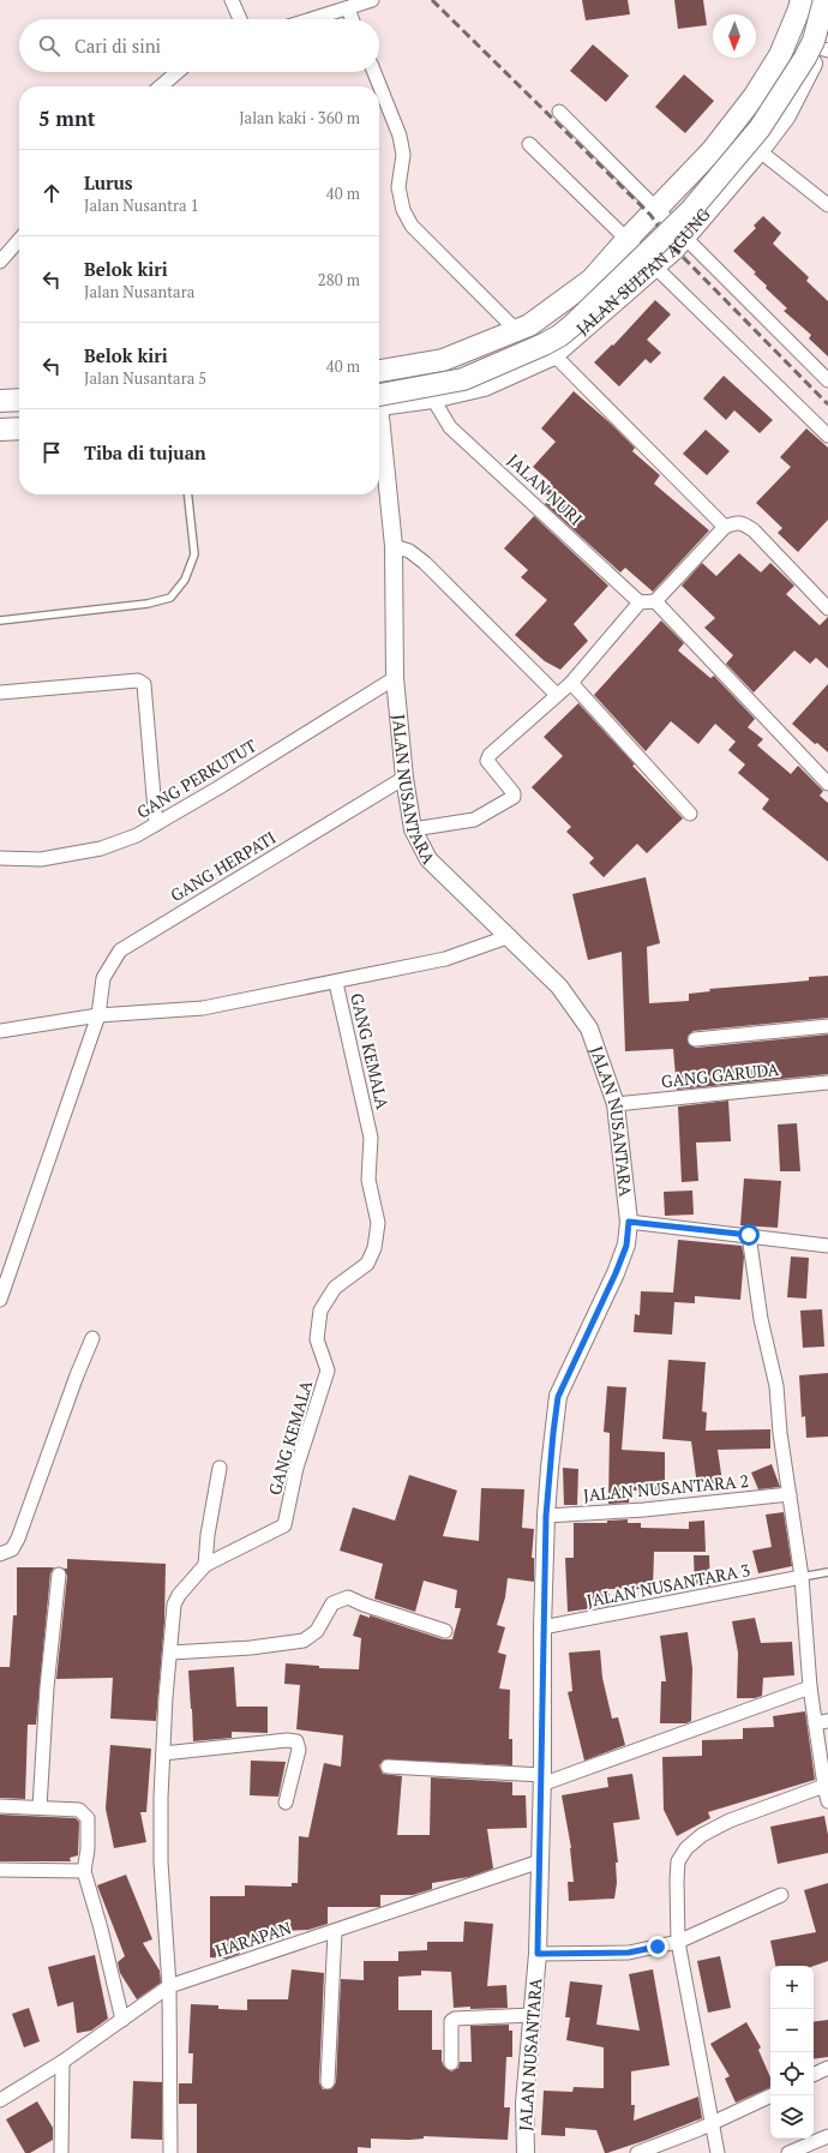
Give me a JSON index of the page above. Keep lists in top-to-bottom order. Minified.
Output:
{"streets":{"main road":["JALAN SULTAN AGUNG"],"street":["JALAN NURI","GANG PERKUTUT","JALAN NUSANTARA","GANG HERPATI","GANG KEMALA","GANG GARUDA","JALAN NUSANTARA 2","JALAN NUSANTARA 3","HARAPAN"]},"crossings":[["JALAN SULTAN AGUNG","JALAN NURI"],["GANG PERKUTUT","JALAN NUSANTARA"],["JALAN NUSANTARA","GANG HERPATI"],["JALAN NUSANTARA","GANG GARUDA"],["JALAN NUSANTARA","JALAN NUSANTARA 2"],["JALAN NUSANTARA","JALAN NUSANTARA 3"],["JALAN NUSANTARA","HARAPAN"]],"north":"bottom","page":{"search":"Cari di sini","heading":["5 mnt","Jalan kaki · 360 m"],"list":[["Lurus","Jalan Nusantra 1","40 m"],["Belok kiri","Jalan Nusantara","280 m"],["Belok kiri","Jalan Nusantara 5","40 m"],"Tiba di tujuan"],"map_buttons":["+","−"]}}
